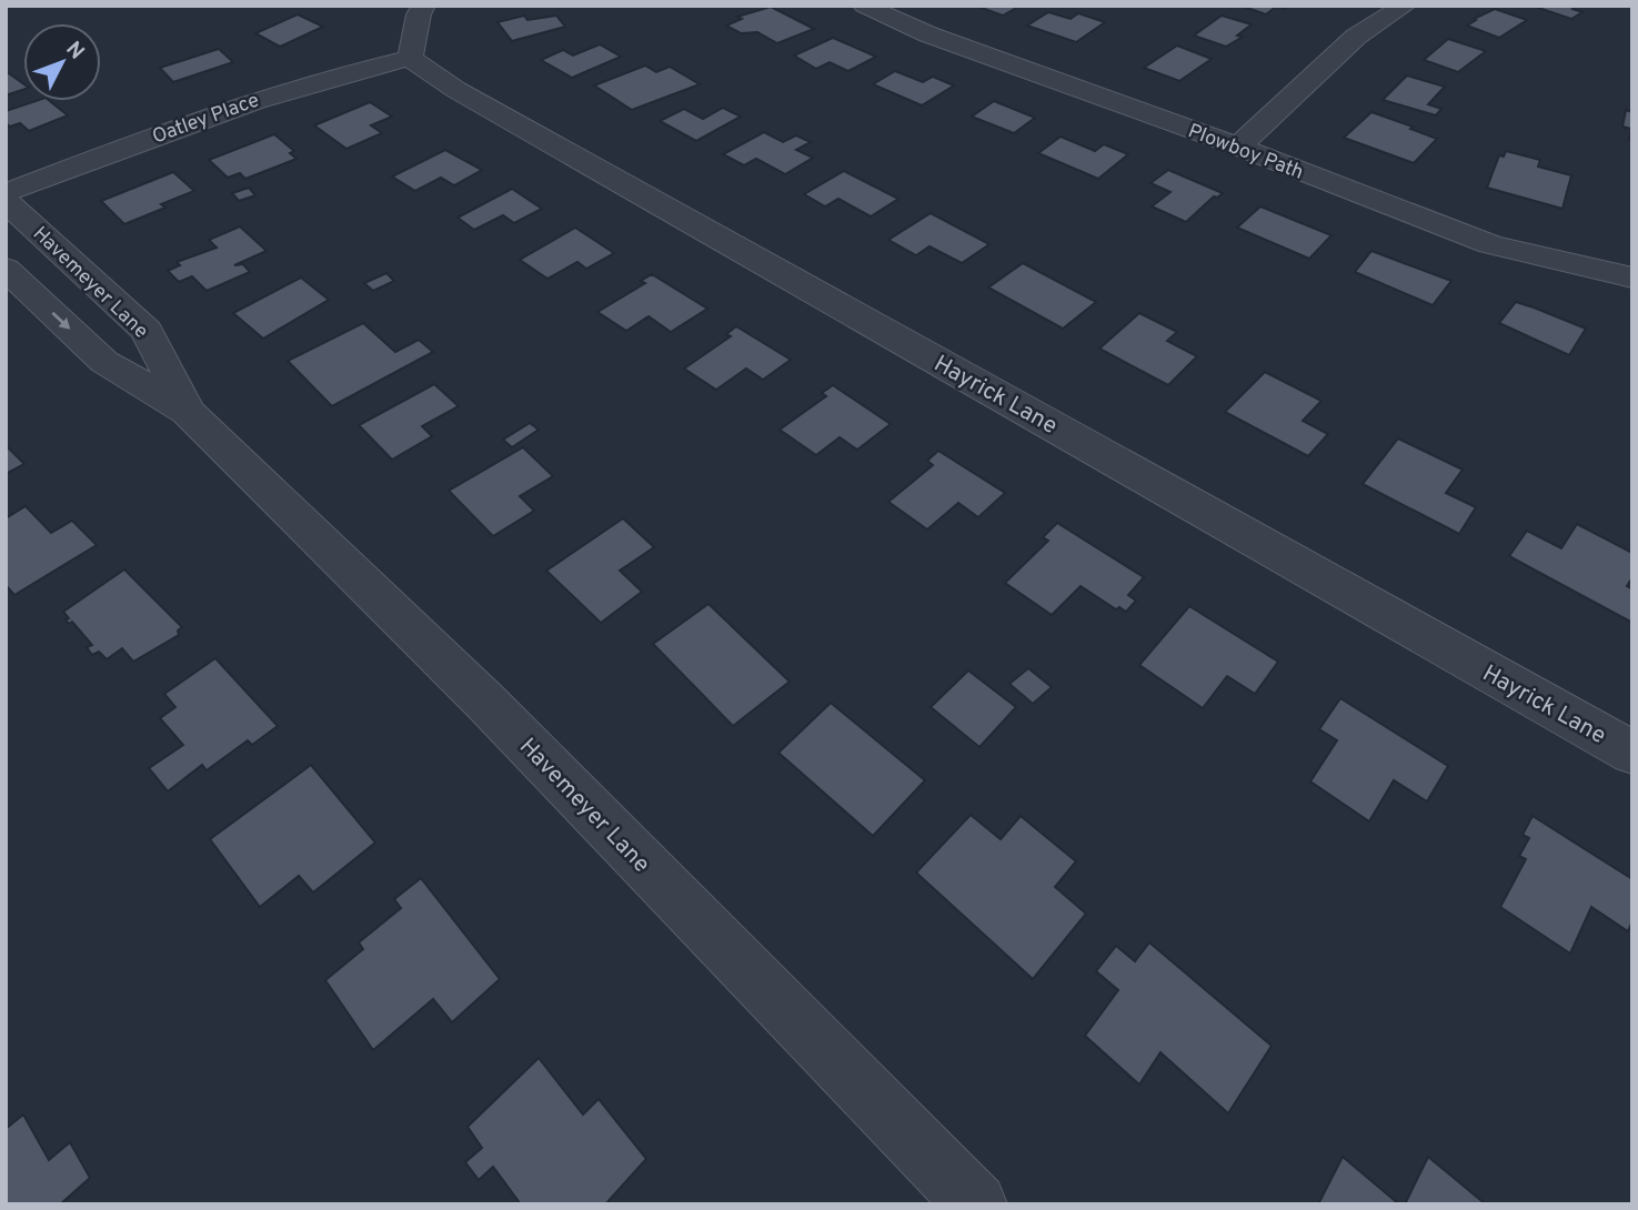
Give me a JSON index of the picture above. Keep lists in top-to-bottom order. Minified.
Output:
{"streets":{"street":["Oatley Place","Plowboy Path","Havemeyer Lane","Hayrick Lane"]},"crossings":[["Oatley Place","Hayrick Lane"]],"north":"top right"}
